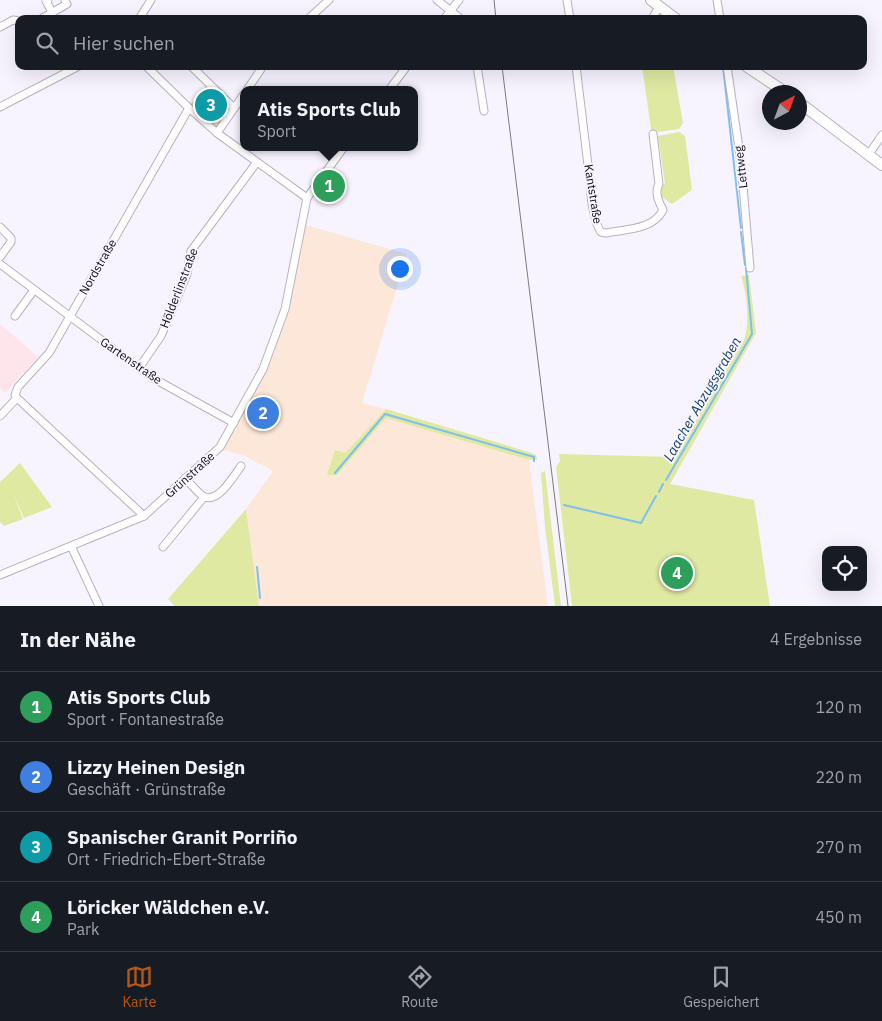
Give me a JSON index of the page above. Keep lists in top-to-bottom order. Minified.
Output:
{"streets":{"street":["Lettweg","Kantstraße","Nordstraße","Hölderlinstraße","Gartenstraße","Grünstraße"]},"crossings":[["Nordstraße","Gartenstraße"],["Hölderlinstraße","Gartenstraße"],["Gartenstraße","Grünstraße"]],"water":["Laacher Abzugsgraben"],"north":"top right","page":{"search":"Hier suchen","popup":["Atis Sports Club","Sport"],"pins":["3","1","2","4"],"heading":["In der Nähe","4 Ergebnisse"],"list":[{"mark":"1","name":"Atis Sports Club","note":"Sport · Fontanestraße","value":"120 m"},{"mark":"2","name":"Lizzy Heinen Design","note":"Geschäft · Grünstraße","value":"220 m"},{"mark":"3","name":"Spanischer Granit Porriño","note":"Ort · Friedrich-Ebert-Straße","value":"270 m"},{"mark":"4","name":"Löricker Wäldchen e.V.","note":"Park","value":"450 m"}],"nav":["Karte","Route","Gespeichert"]}}
